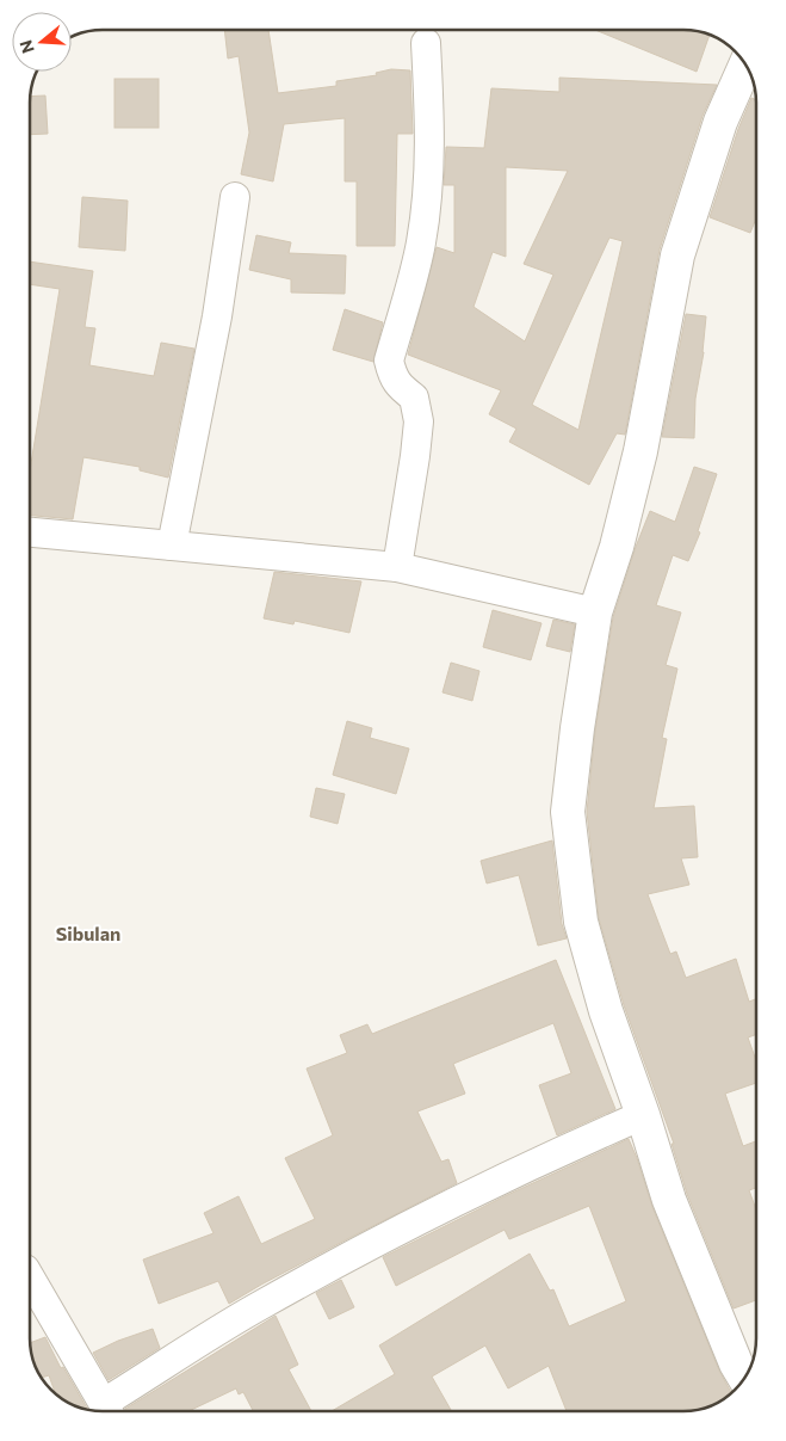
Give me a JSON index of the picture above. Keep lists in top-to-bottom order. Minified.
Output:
{"districts":["Sibulan"],"north":"left"}
